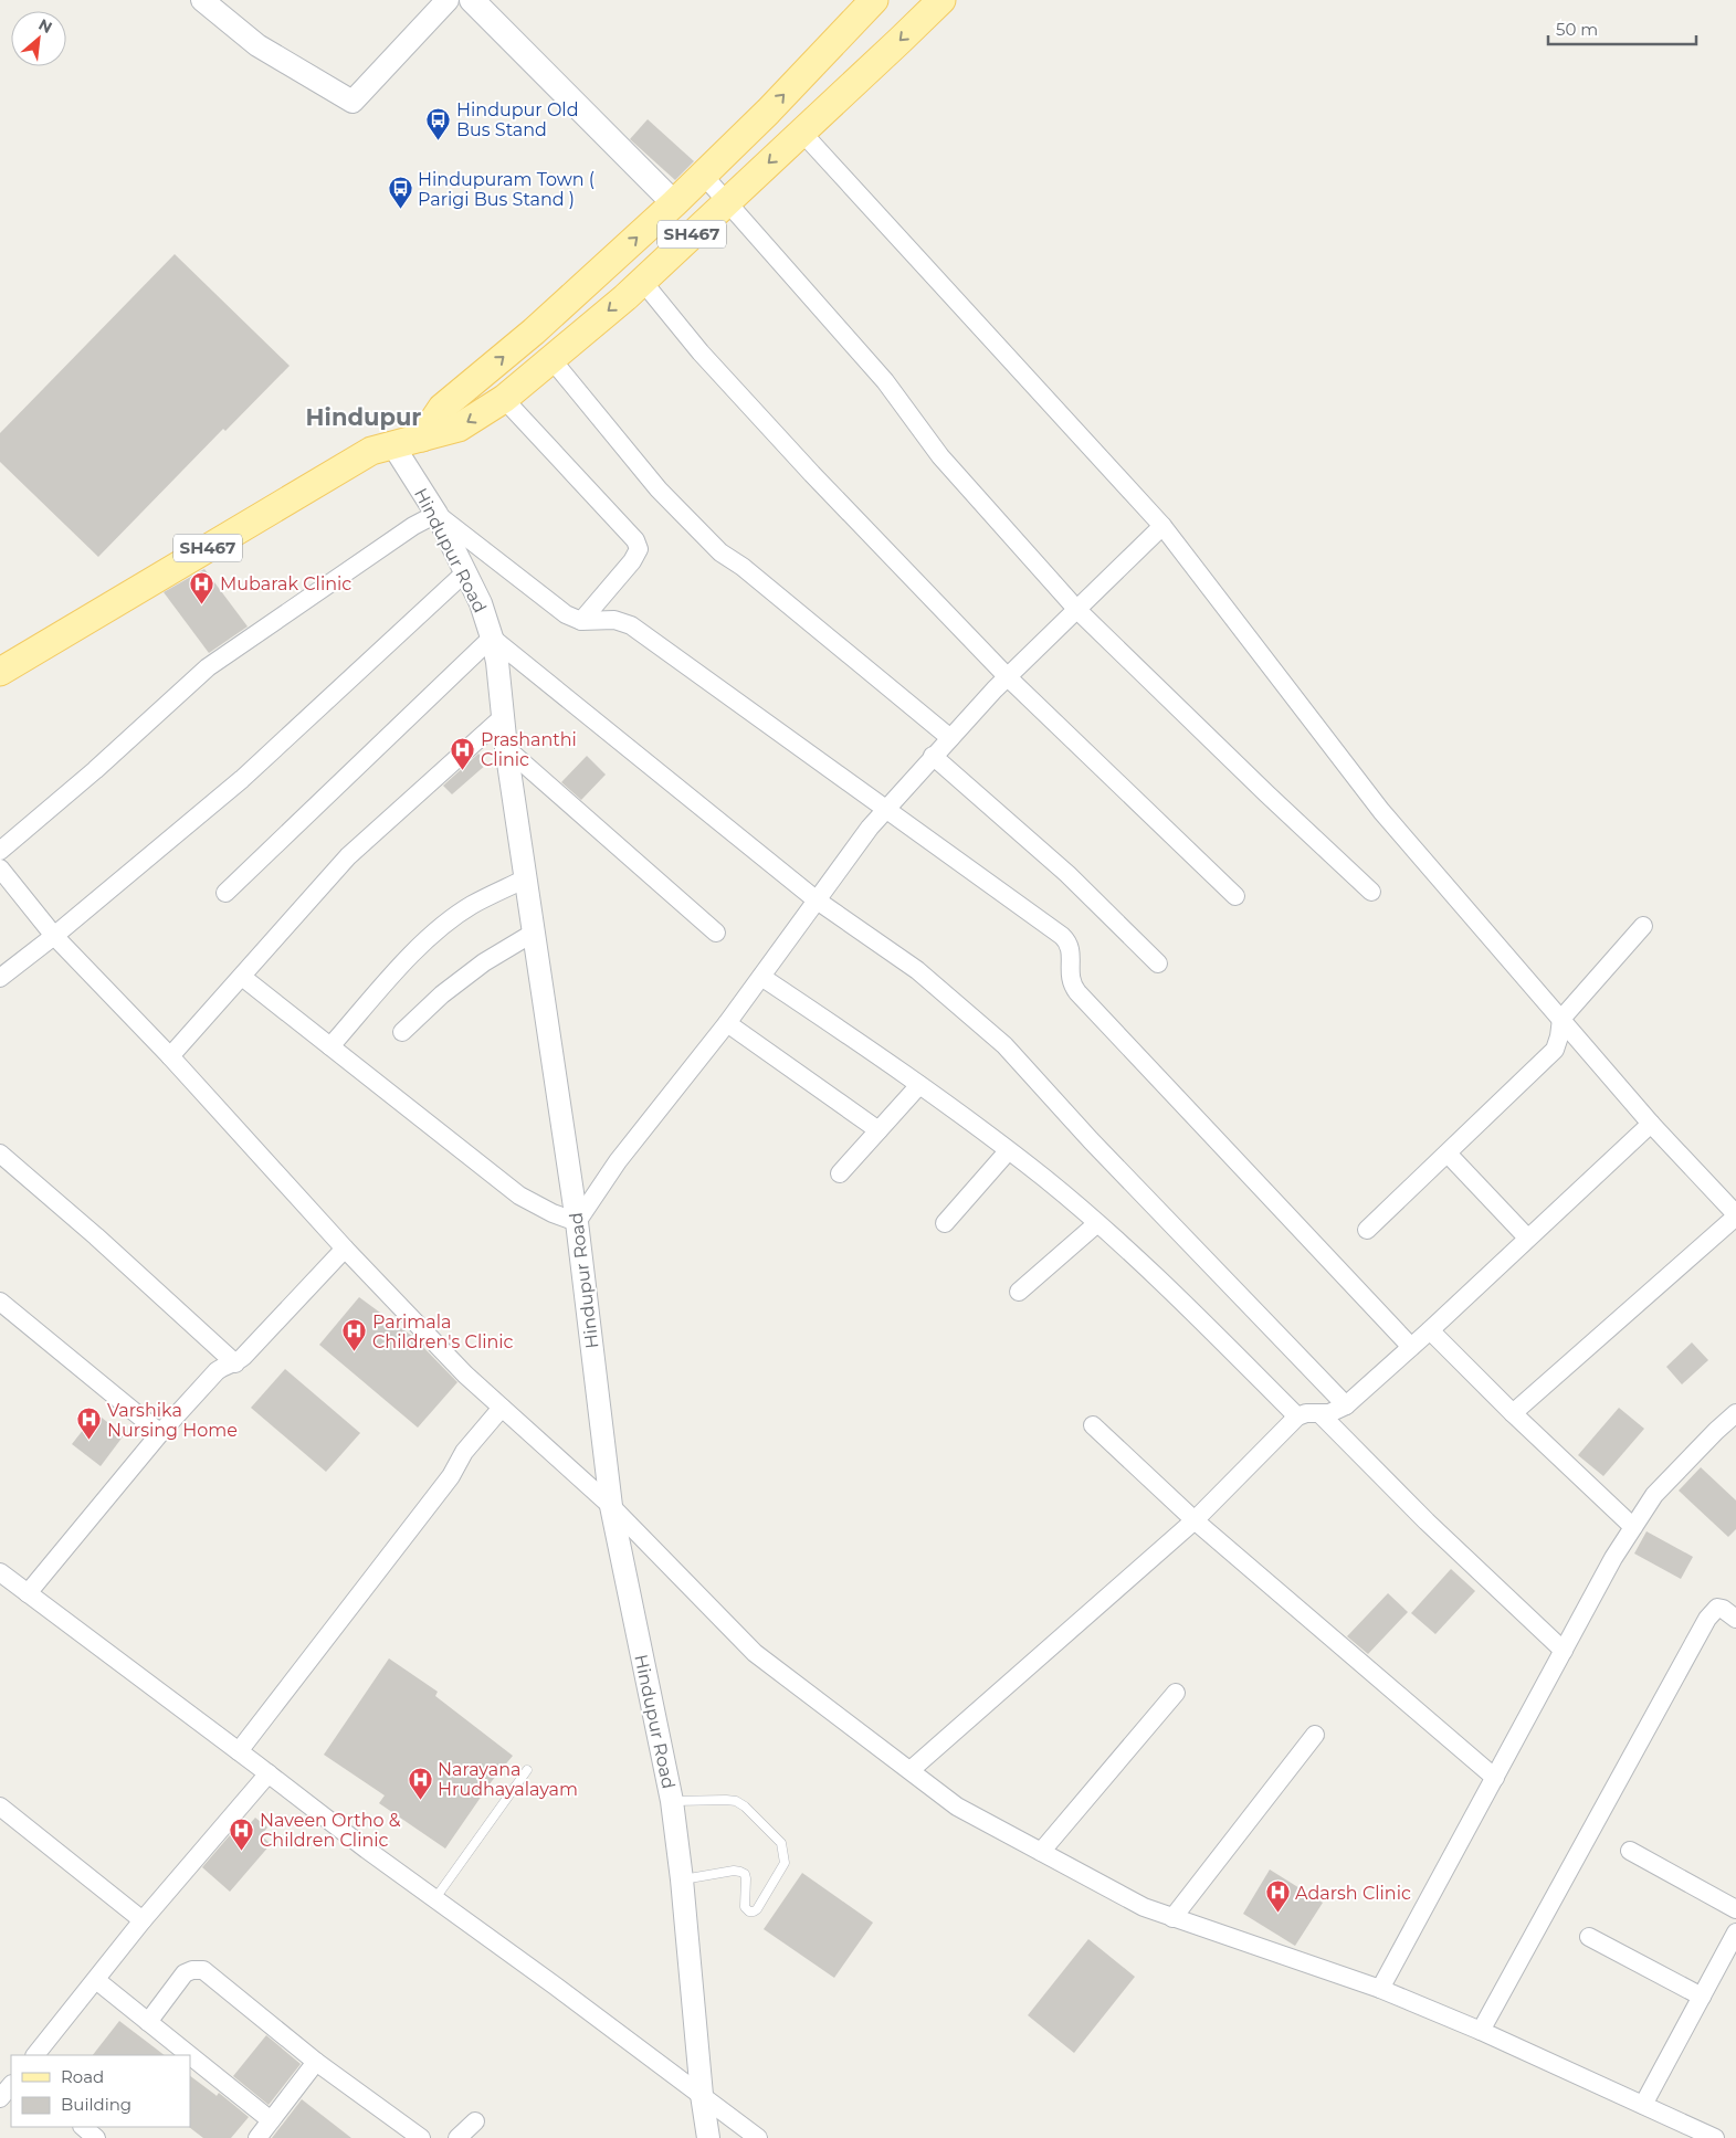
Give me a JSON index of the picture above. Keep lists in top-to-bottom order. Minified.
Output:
{"streets":{"main road":["SH467"],"street":["Hindupur Road"]},"crossings":[["SH467","Hindupur Road"]],"districts":["Hindupur"],"places":{"bus stop":["Hindupur Old Bus Stand","Hindupuram Town ( Parigi Bus Stand )"],"hospital":["Mubarak Clinic","Prashanthi Clinic","Parimala Children's Clinic","Varshika Nursing Home","Narayana Hrudhayalayam","Naveen Ortho & Children Clinic","Adarsh Clinic"]},"legend":["Road","Building"],"scale_bar":"50 m","north":"top right"}
